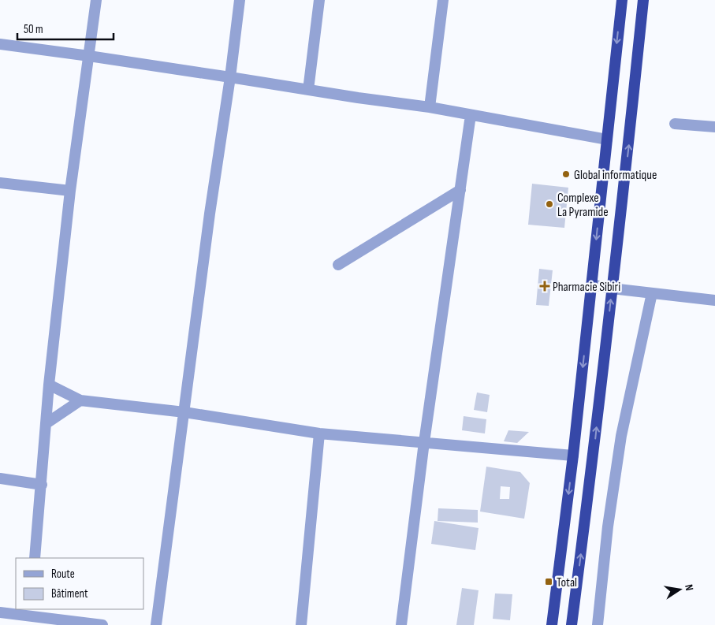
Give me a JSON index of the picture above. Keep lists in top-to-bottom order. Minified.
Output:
{"places":{"other":["Global informatique","Complexe La Pyramide"],"health":["Pharmacie Sibiri"],"transit":["Total"]},"legend":["Route","Bâtiment"],"scale_bar":"50 m","north":"right"}
